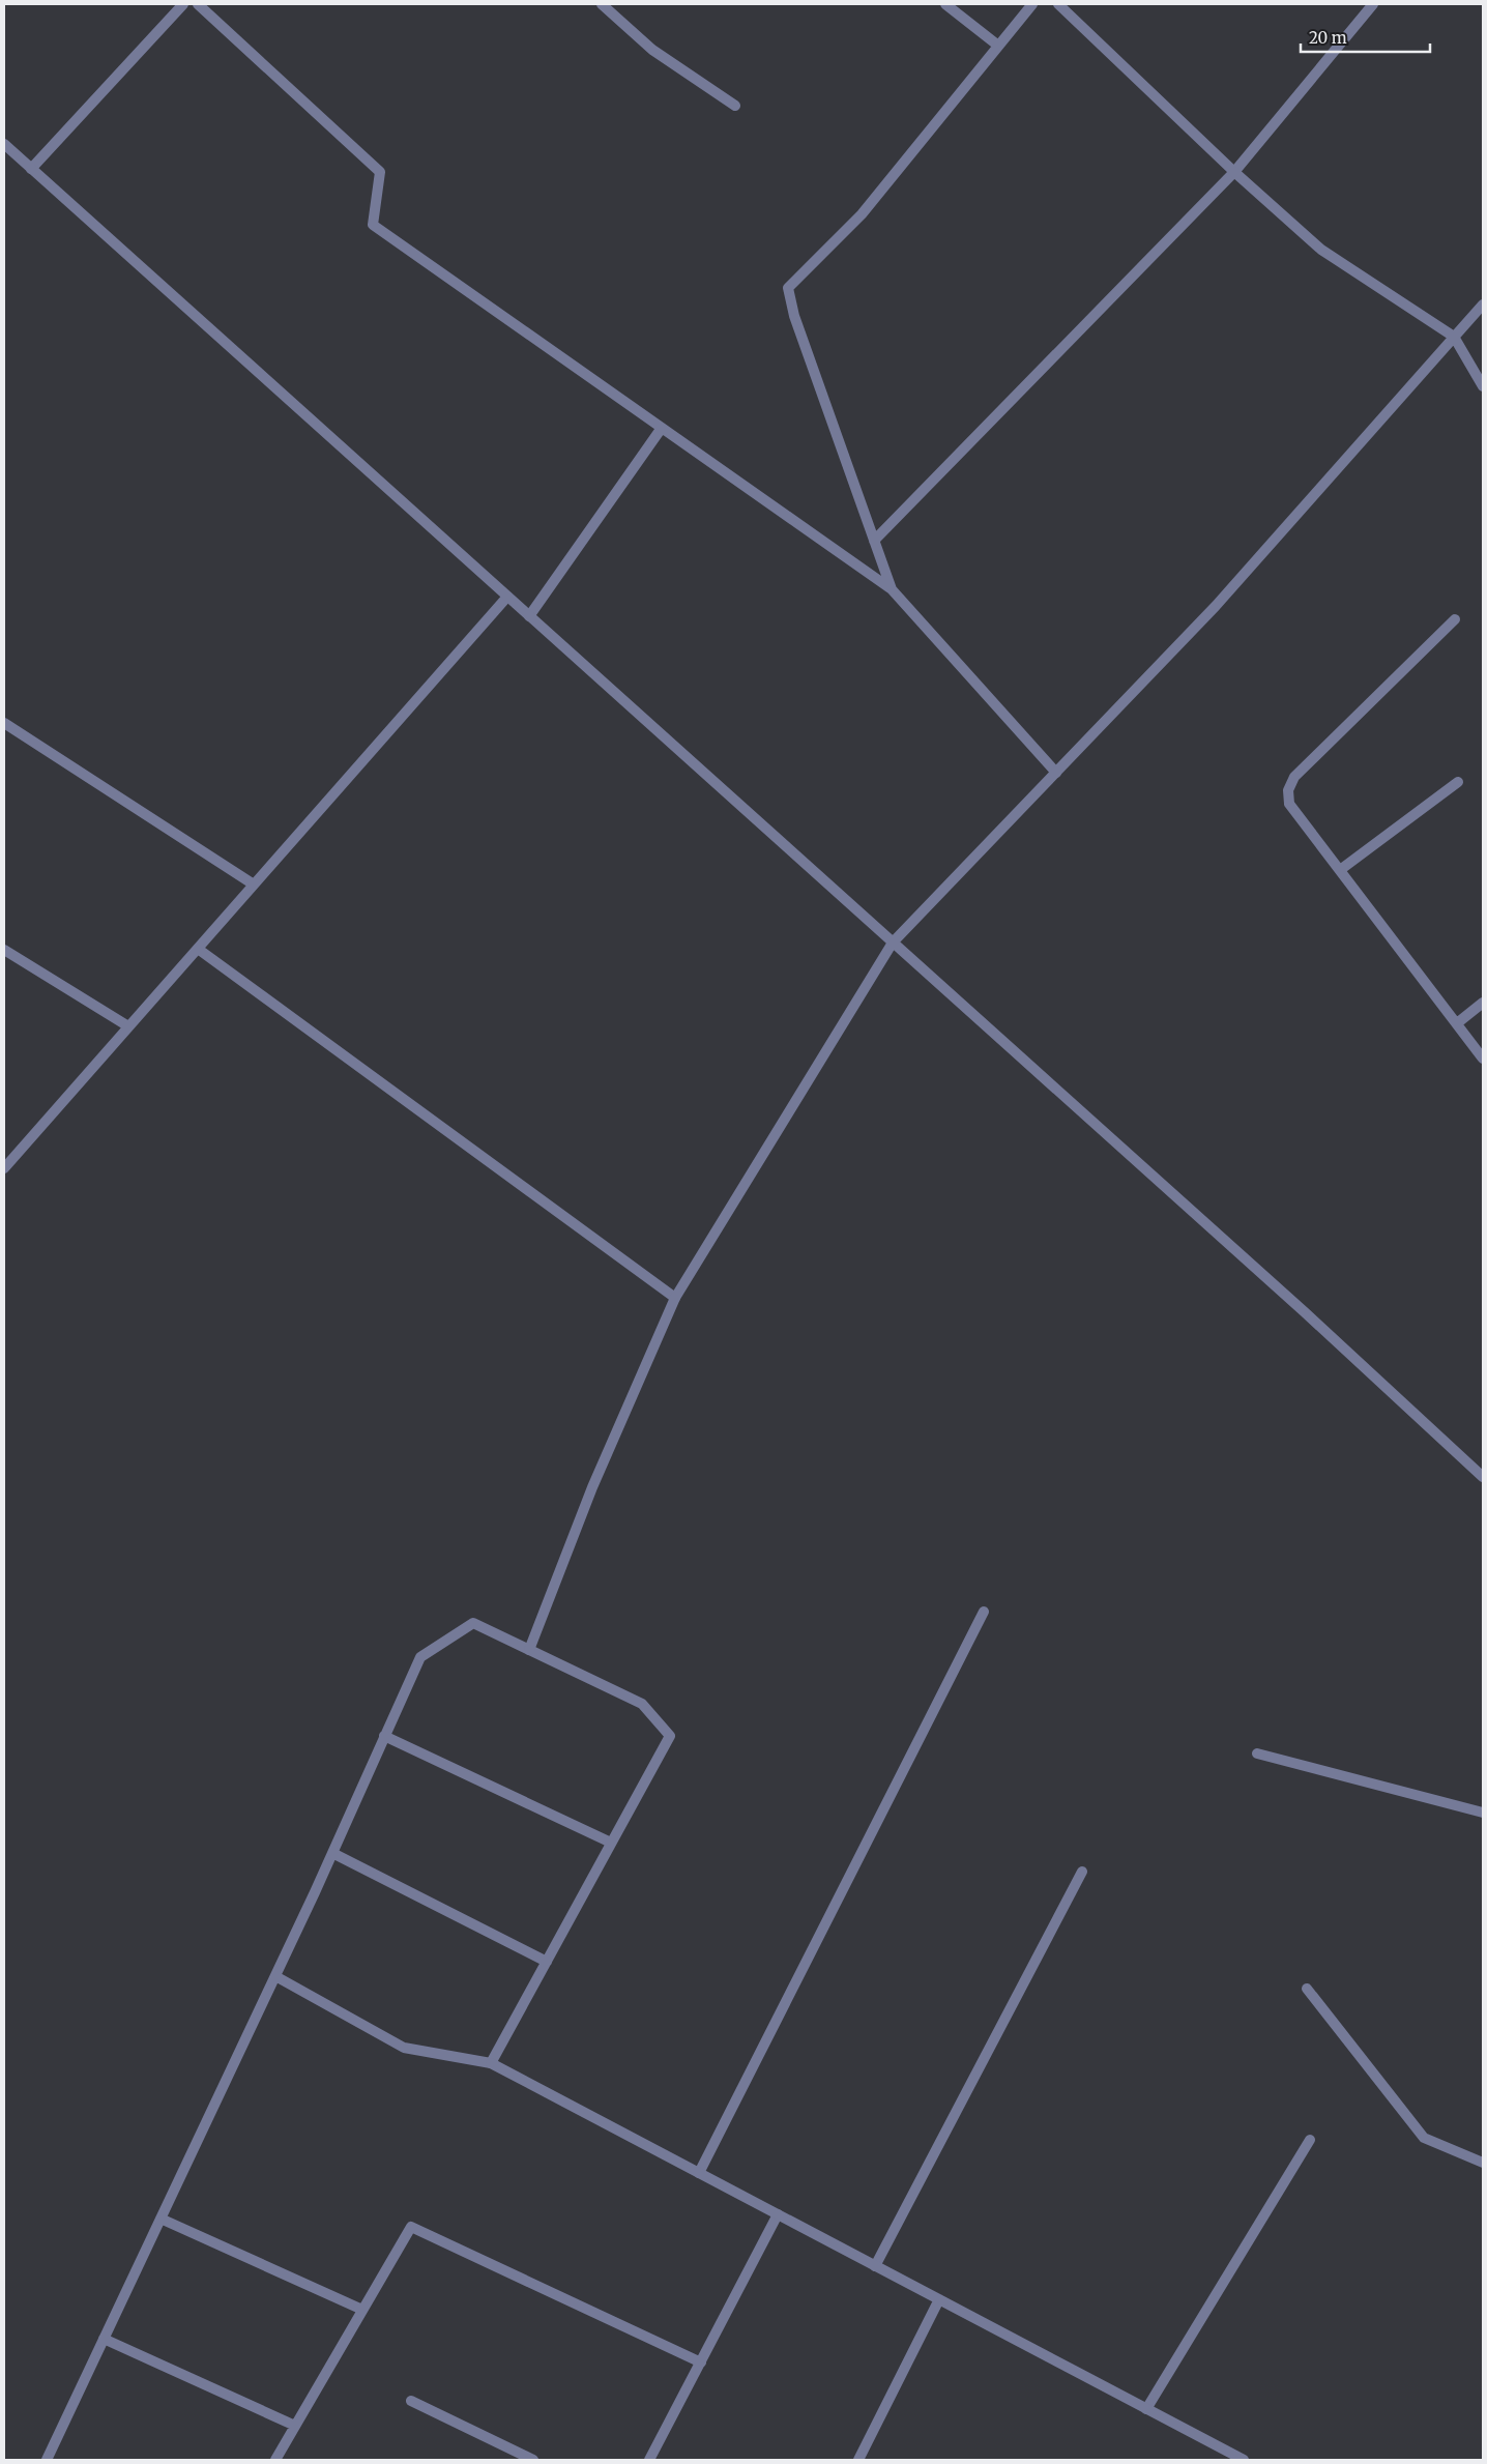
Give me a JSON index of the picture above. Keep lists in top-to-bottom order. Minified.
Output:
{"scale_bar":"20 m"}
